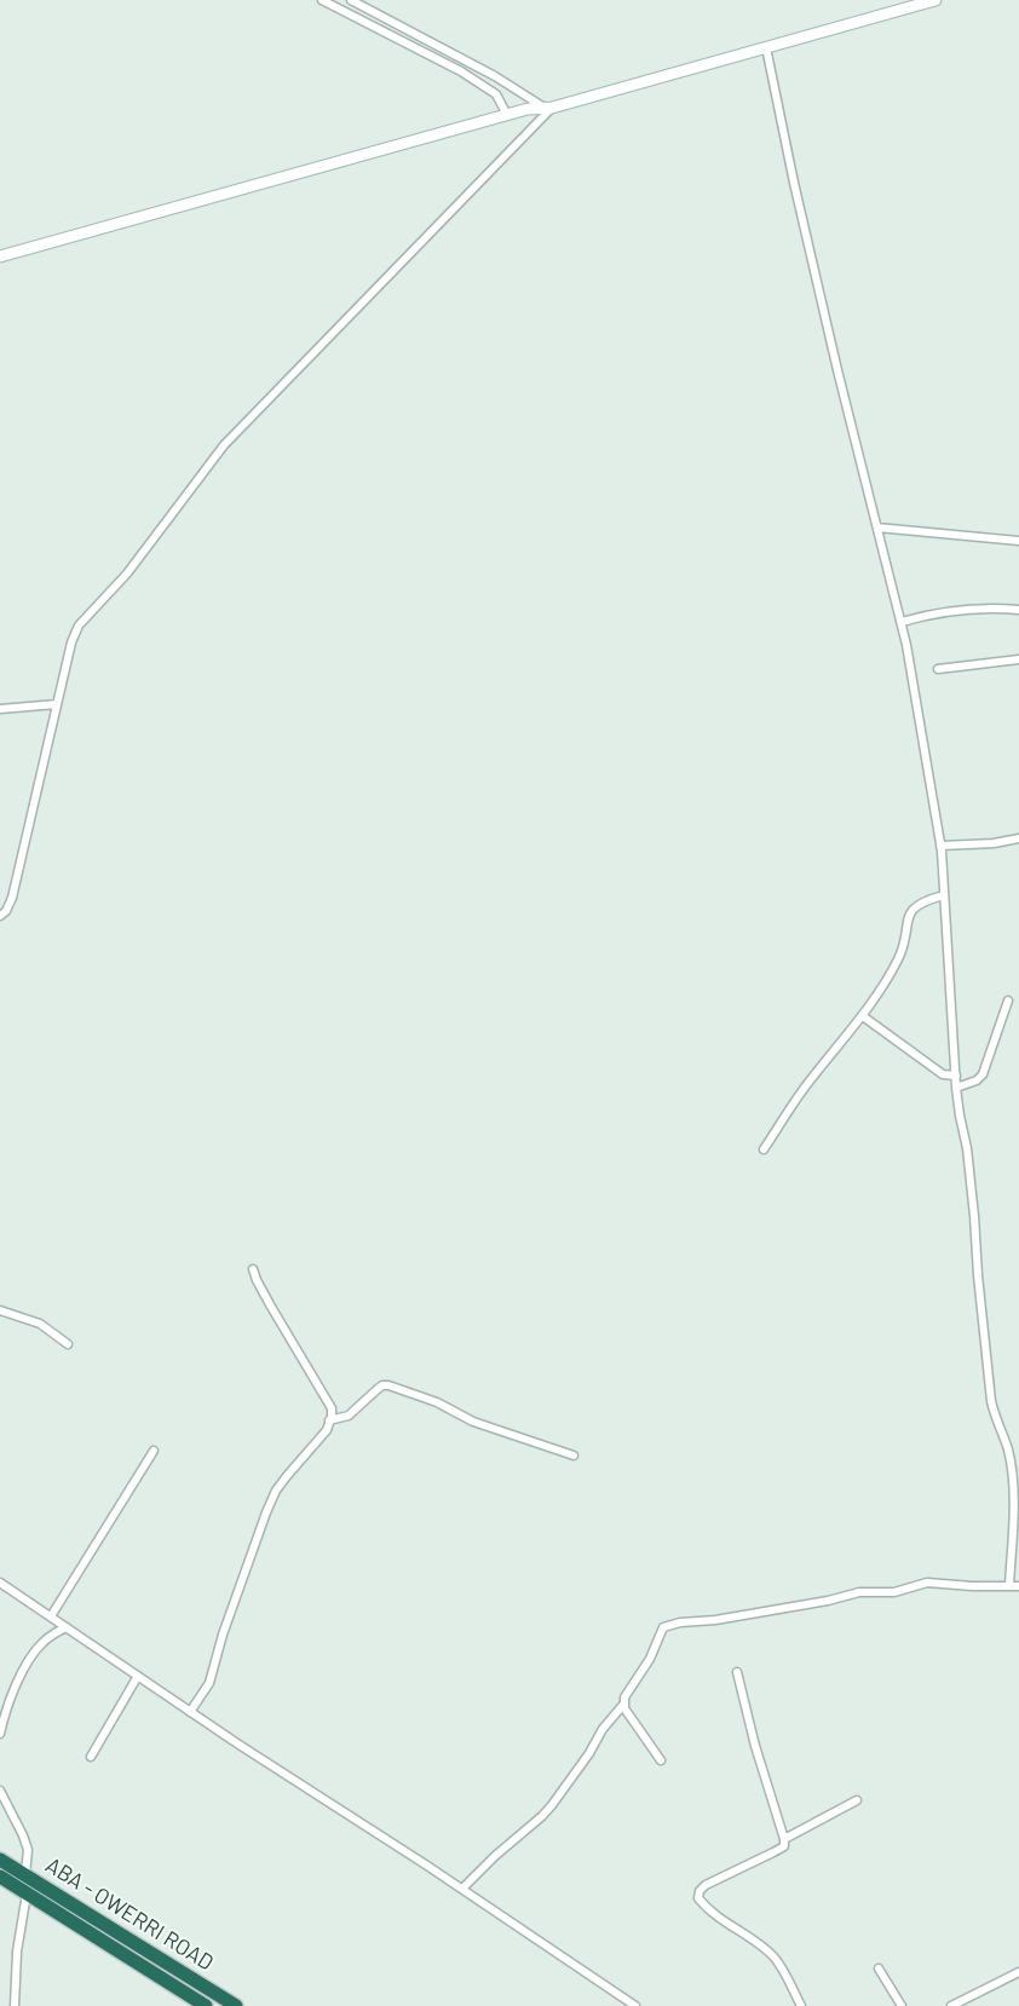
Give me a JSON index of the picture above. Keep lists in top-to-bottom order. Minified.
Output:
{"streets":{"highway":["ABA - OWERRI ROAD"]}}
